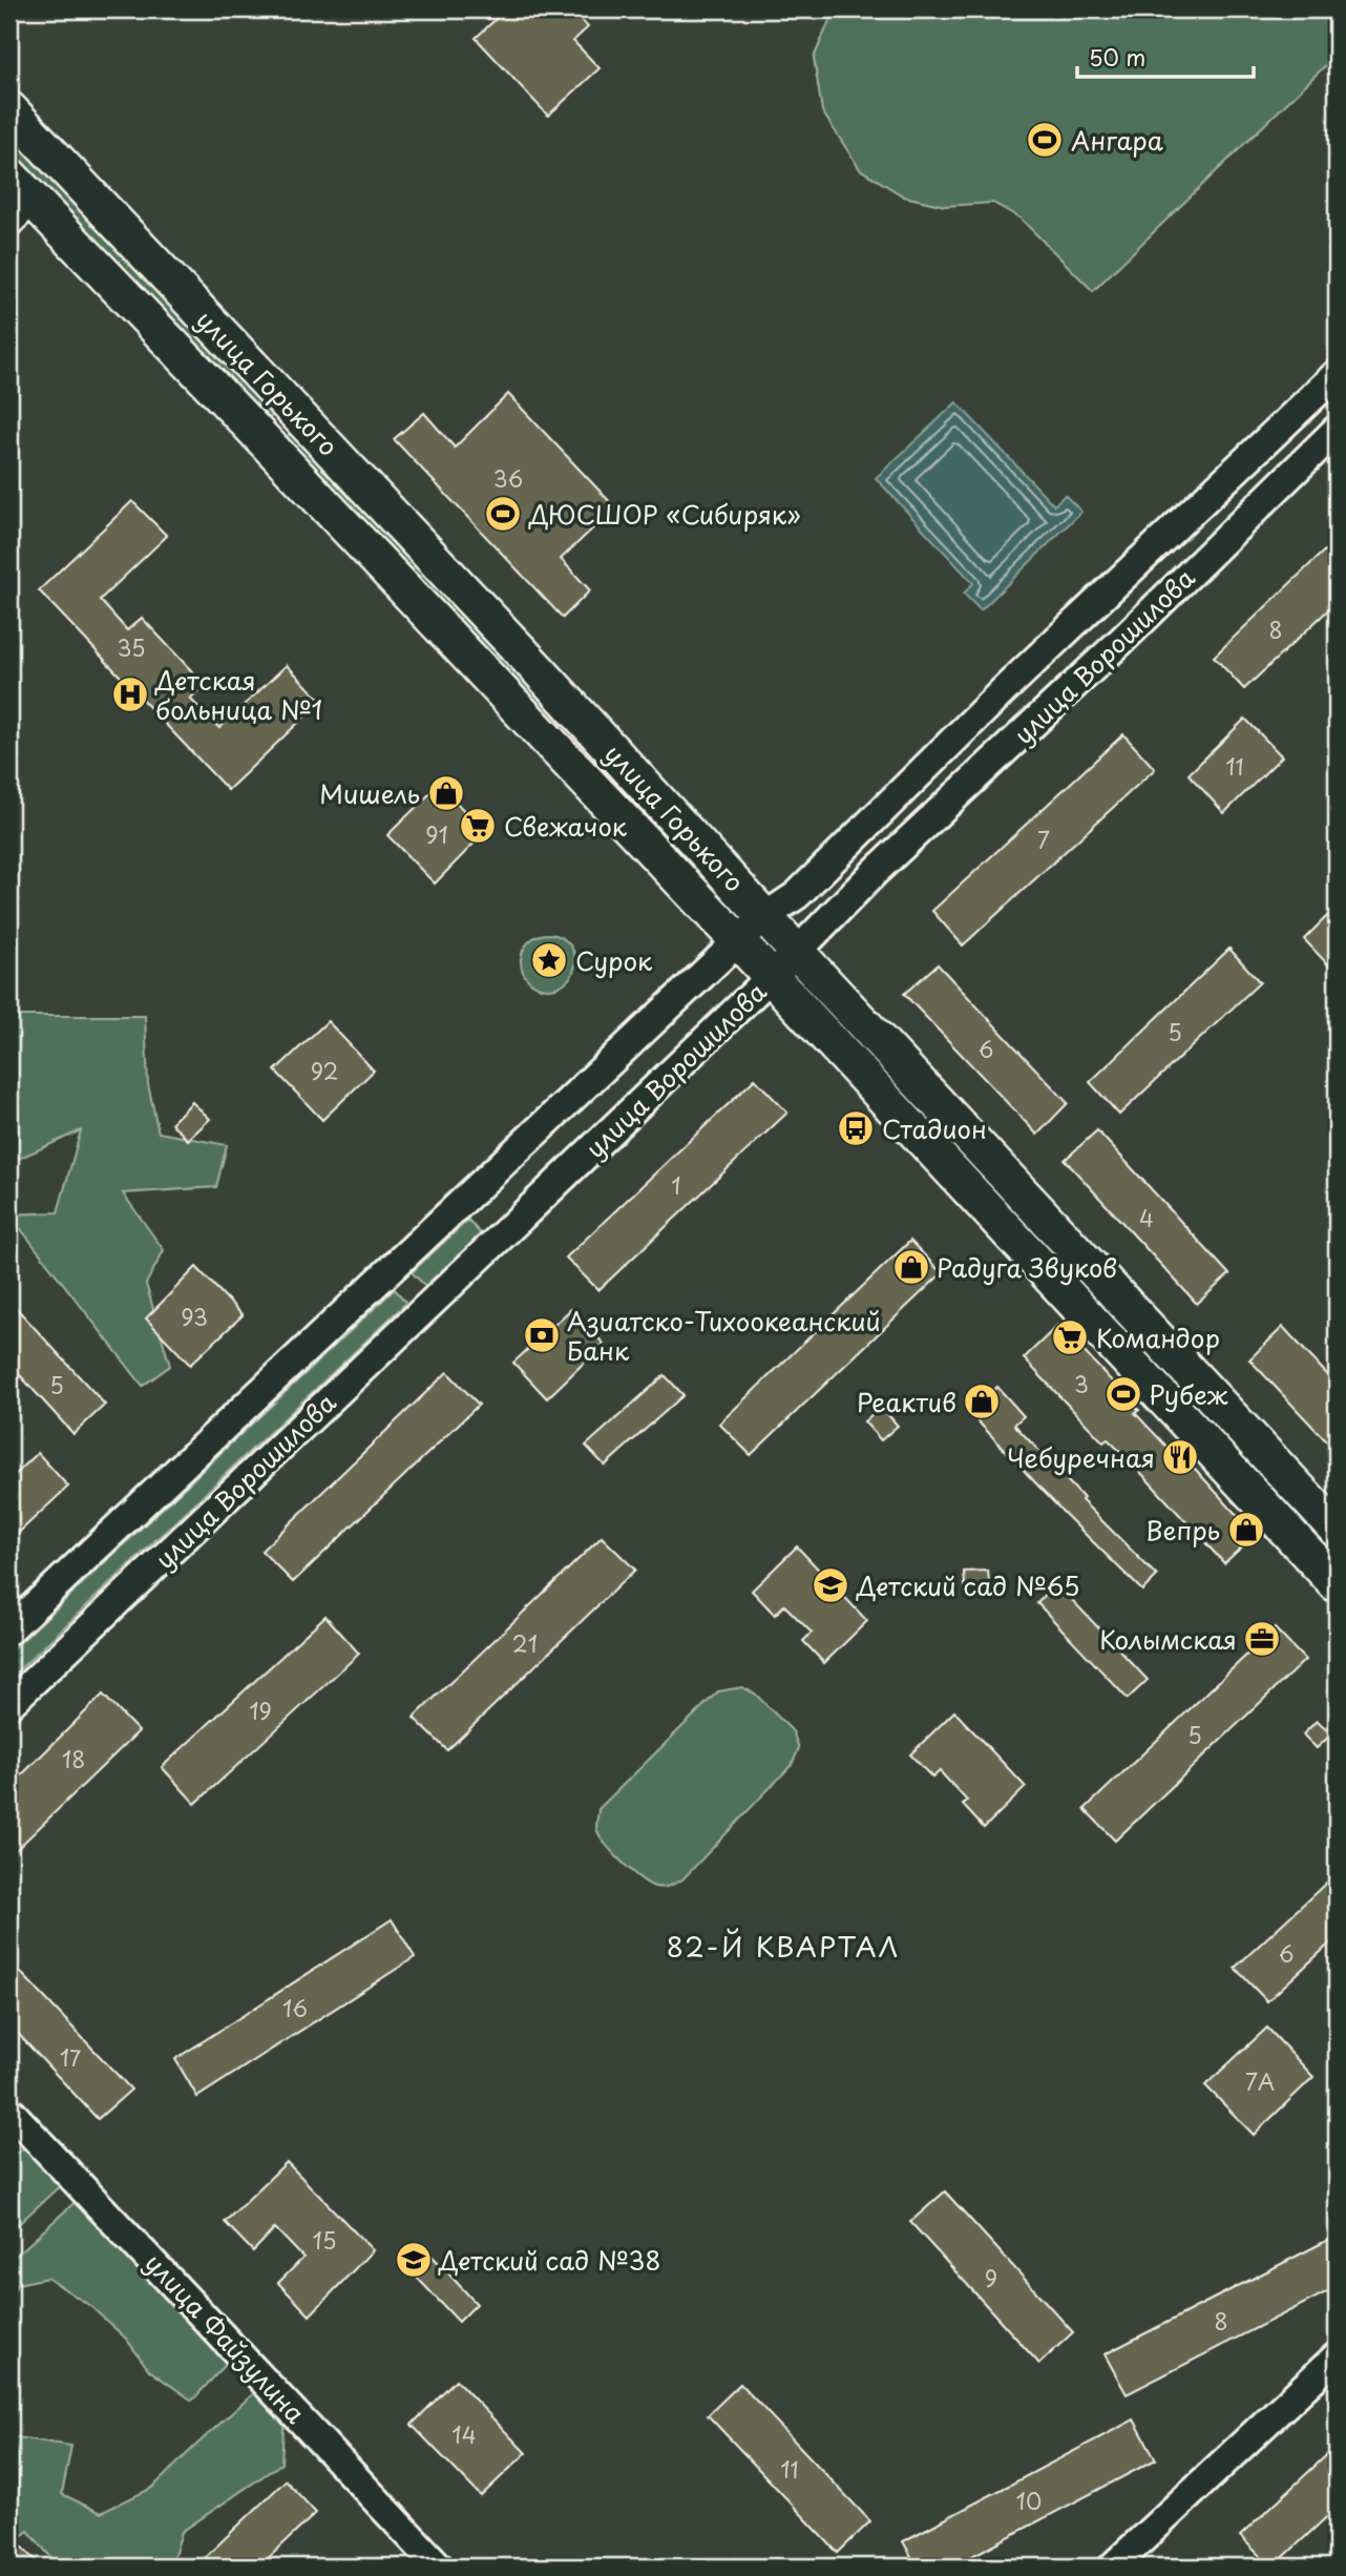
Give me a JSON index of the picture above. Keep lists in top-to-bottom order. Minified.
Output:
{"streets":{"main road":["улица Горького"],"street":["улица Ворошилова","улица Файзулина"]},"crossings":[["улица Горького","улица Ворошилова"]],"districts":["82-Й КВАРТАЛ"],"places":{"sports":["Ангара","ДЮСШОР «Сибиряк»","Рубеж"],"hospital":["Детская больница №1"],"shop":["Мишель","Радуга Звуков","Реактив","Вепрь"],"supermarket":["Свежачок","Командор"],"place":["Сурок"],"bus stop":["Стадион"],"bank":["Азиатско-Тихоокеанский Банк"],"restaurant":["Чебуречная"],"school or university":["Детский сад №65","Детский сад №38"],"office":["Колымская"]},"house_numbers":["36","8","35","11","91","7","5","6","92","1","4","93","3","5","21","19","5","18","6","16","17","7А","15","9","8","14","11","10"],"scale_bar":"50 m"}
